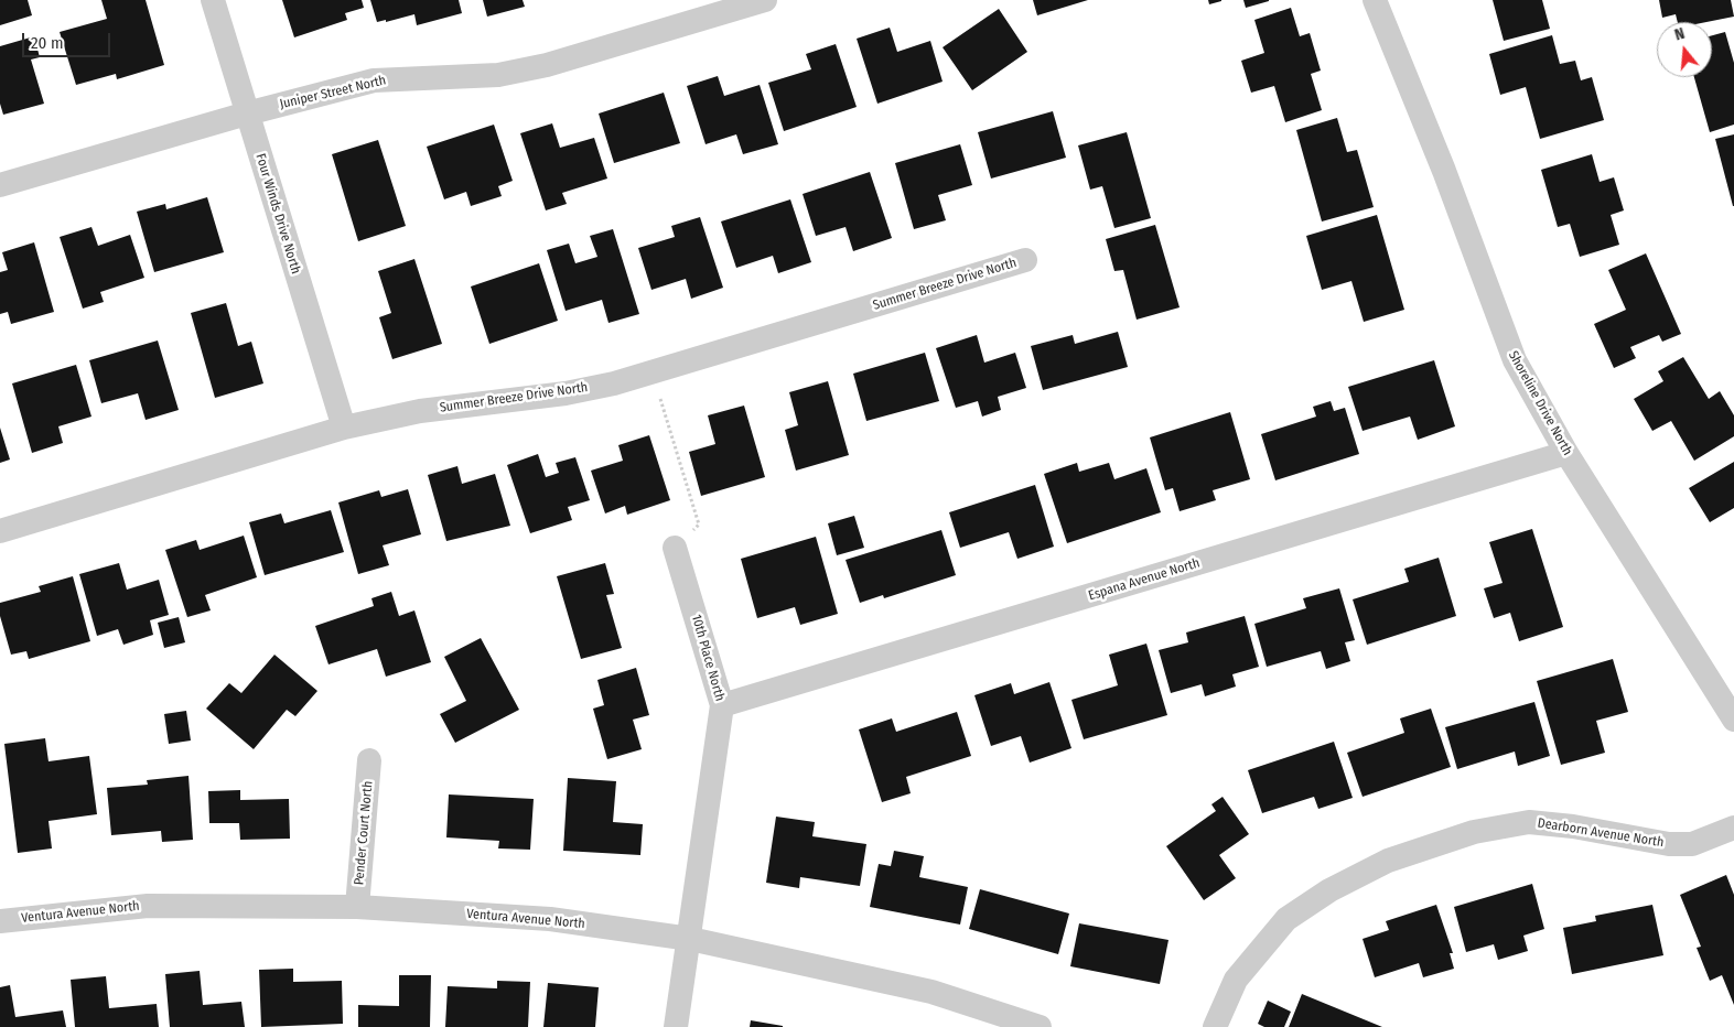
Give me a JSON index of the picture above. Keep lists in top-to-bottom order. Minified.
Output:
{"streets":{"street":["Juniper Street North","Four Winds Drive North","Summer Breeze Drive North","Shoreline Drive North","Espana Avenue North","10th Place North","Pender Court North","Dearborn Avenue North","Ventura Avenue North"]},"crossings":[["Juniper Street North","Four Winds Drive North"],["Four Winds Drive North","Summer Breeze Drive North"],["Shoreline Drive North","Espana Avenue North"],["Espana Avenue North","10th Place North"],["10th Place North","Ventura Avenue North"],["Pender Court North","Ventura Avenue North"]],"scale_bar":"20 m","north":"top"}
